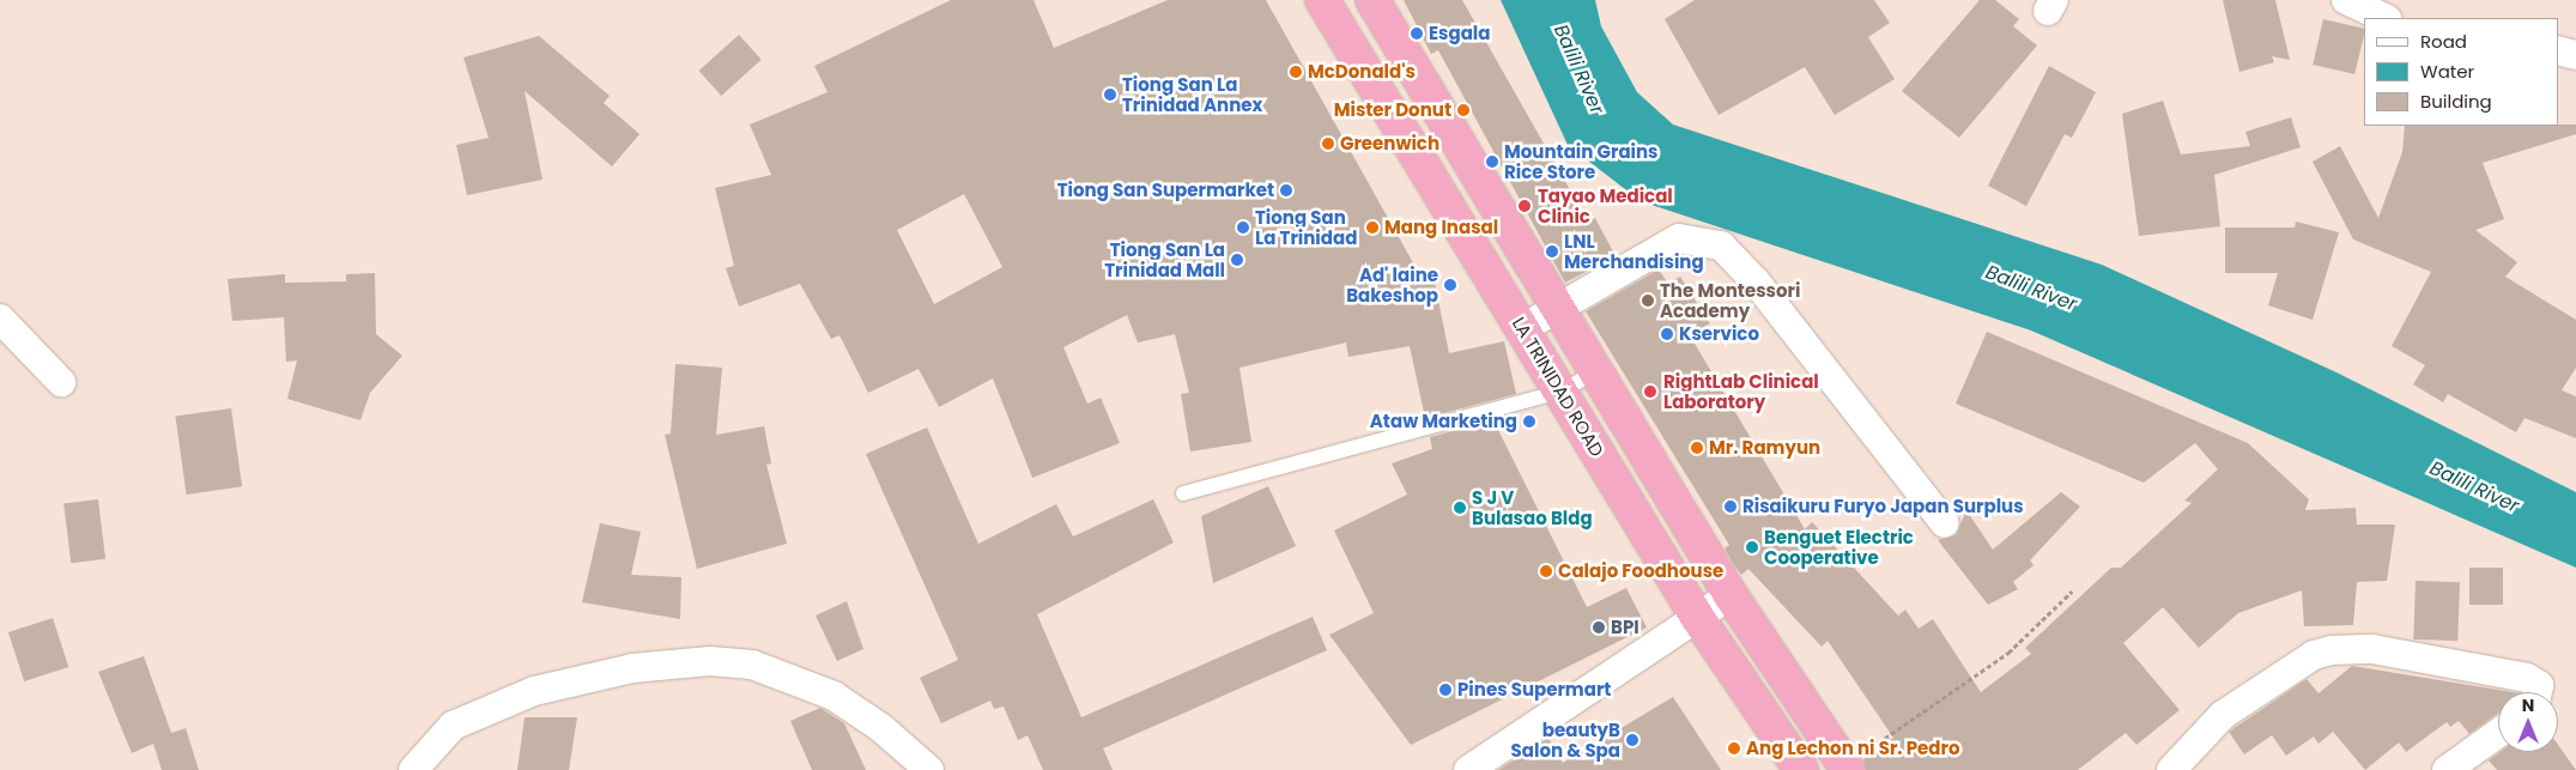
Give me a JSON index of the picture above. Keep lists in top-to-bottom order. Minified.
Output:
{"streets":{"highway":["LA TRINIDAD ROAD"]},"water":["Balili River"],"places":["Esgala","McDonald's","Tiong San La Trinidad Annex","Mister Donut","Greenwich","Mountain Grains Rice Store","Tiong San Supermarket","Tayao Medical Clinic","Tiong San La Trinidad","Mang Inasal","LNL Merchandising","Tiong San La Trinidad Mall","Ad' laine Bakeshop","The Montessori Academy","Kservico","RightLab Clinical Laboratory","Ataw Marketing","Mr. Ramyun","Risaikuru Furyo Japan Surplus","S J V Bulasao Bldg","Benguet Electric Cooperative","Calajo Foodhouse","BPI","Pines Supermart","beautyB Salon & Spa","Ang Lechon ni Sr. Pedro"],"legend":["Road","Water","Building"],"north":"top"}
